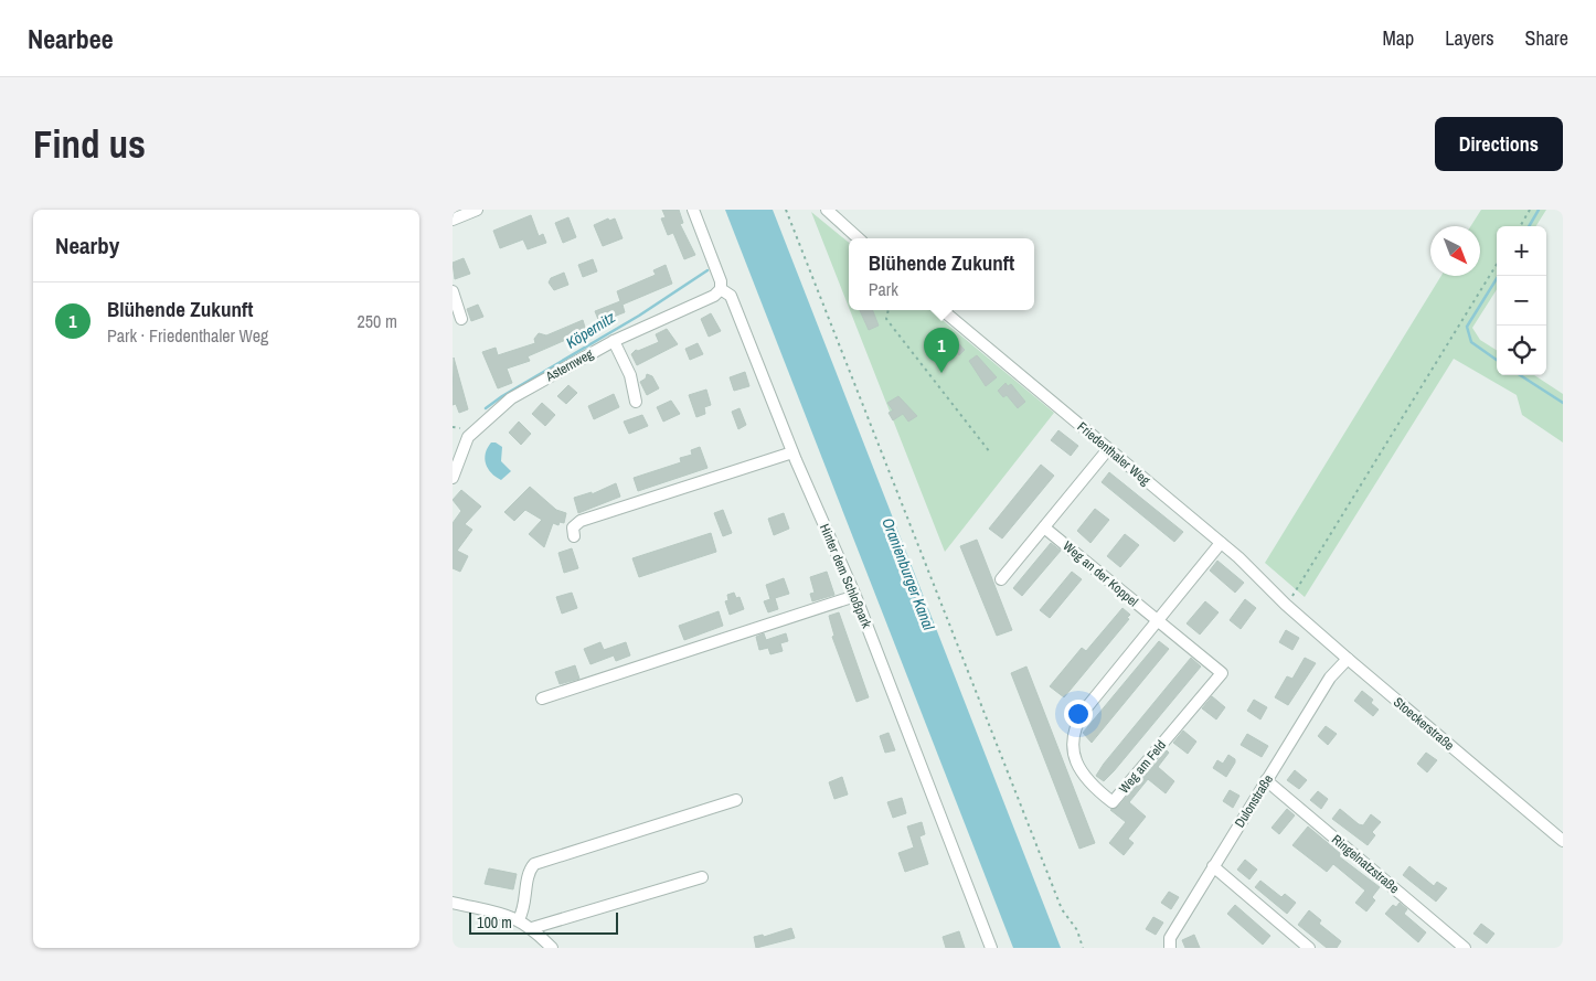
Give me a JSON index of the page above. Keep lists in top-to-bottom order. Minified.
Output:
{"streets":{"street":["Asternweg","Friedenthaler Weg","Weg an der Koppel","Hinter dem Schloßpark","Stoeckerstraße","Weg am Feld","Dulonstraße","Ringelnatzstraße"]},"crossings":[["Asternweg","Hinter dem Schloßpark"],["Friedenthaler Weg","Stoeckerstraße"],["Friedenthaler Weg","Weg am Feld"],["Weg an der Koppel","Weg am Feld"],["Stoeckerstraße","Dulonstraße"],["Dulonstraße","Ringelnatzstraße"]],"water":["Köpernitz","Oranienburger Kanal"],"scale_bar":"100 m","north":"bottom right","page":{"header":"Nearbee","nav":["Map","Layers","Share"],"buttons":"Directions","title":"Find us","heading":"Nearby","map_buttons":["+","−"],"popup":["Blühende Zukunft","Park"],"list":[{"mark":"1","name":"Blühende Zukunft","note":"Park · Friedenthaler Weg","value":"250 m"}],"pins":"1","scale":"100 m"}}
